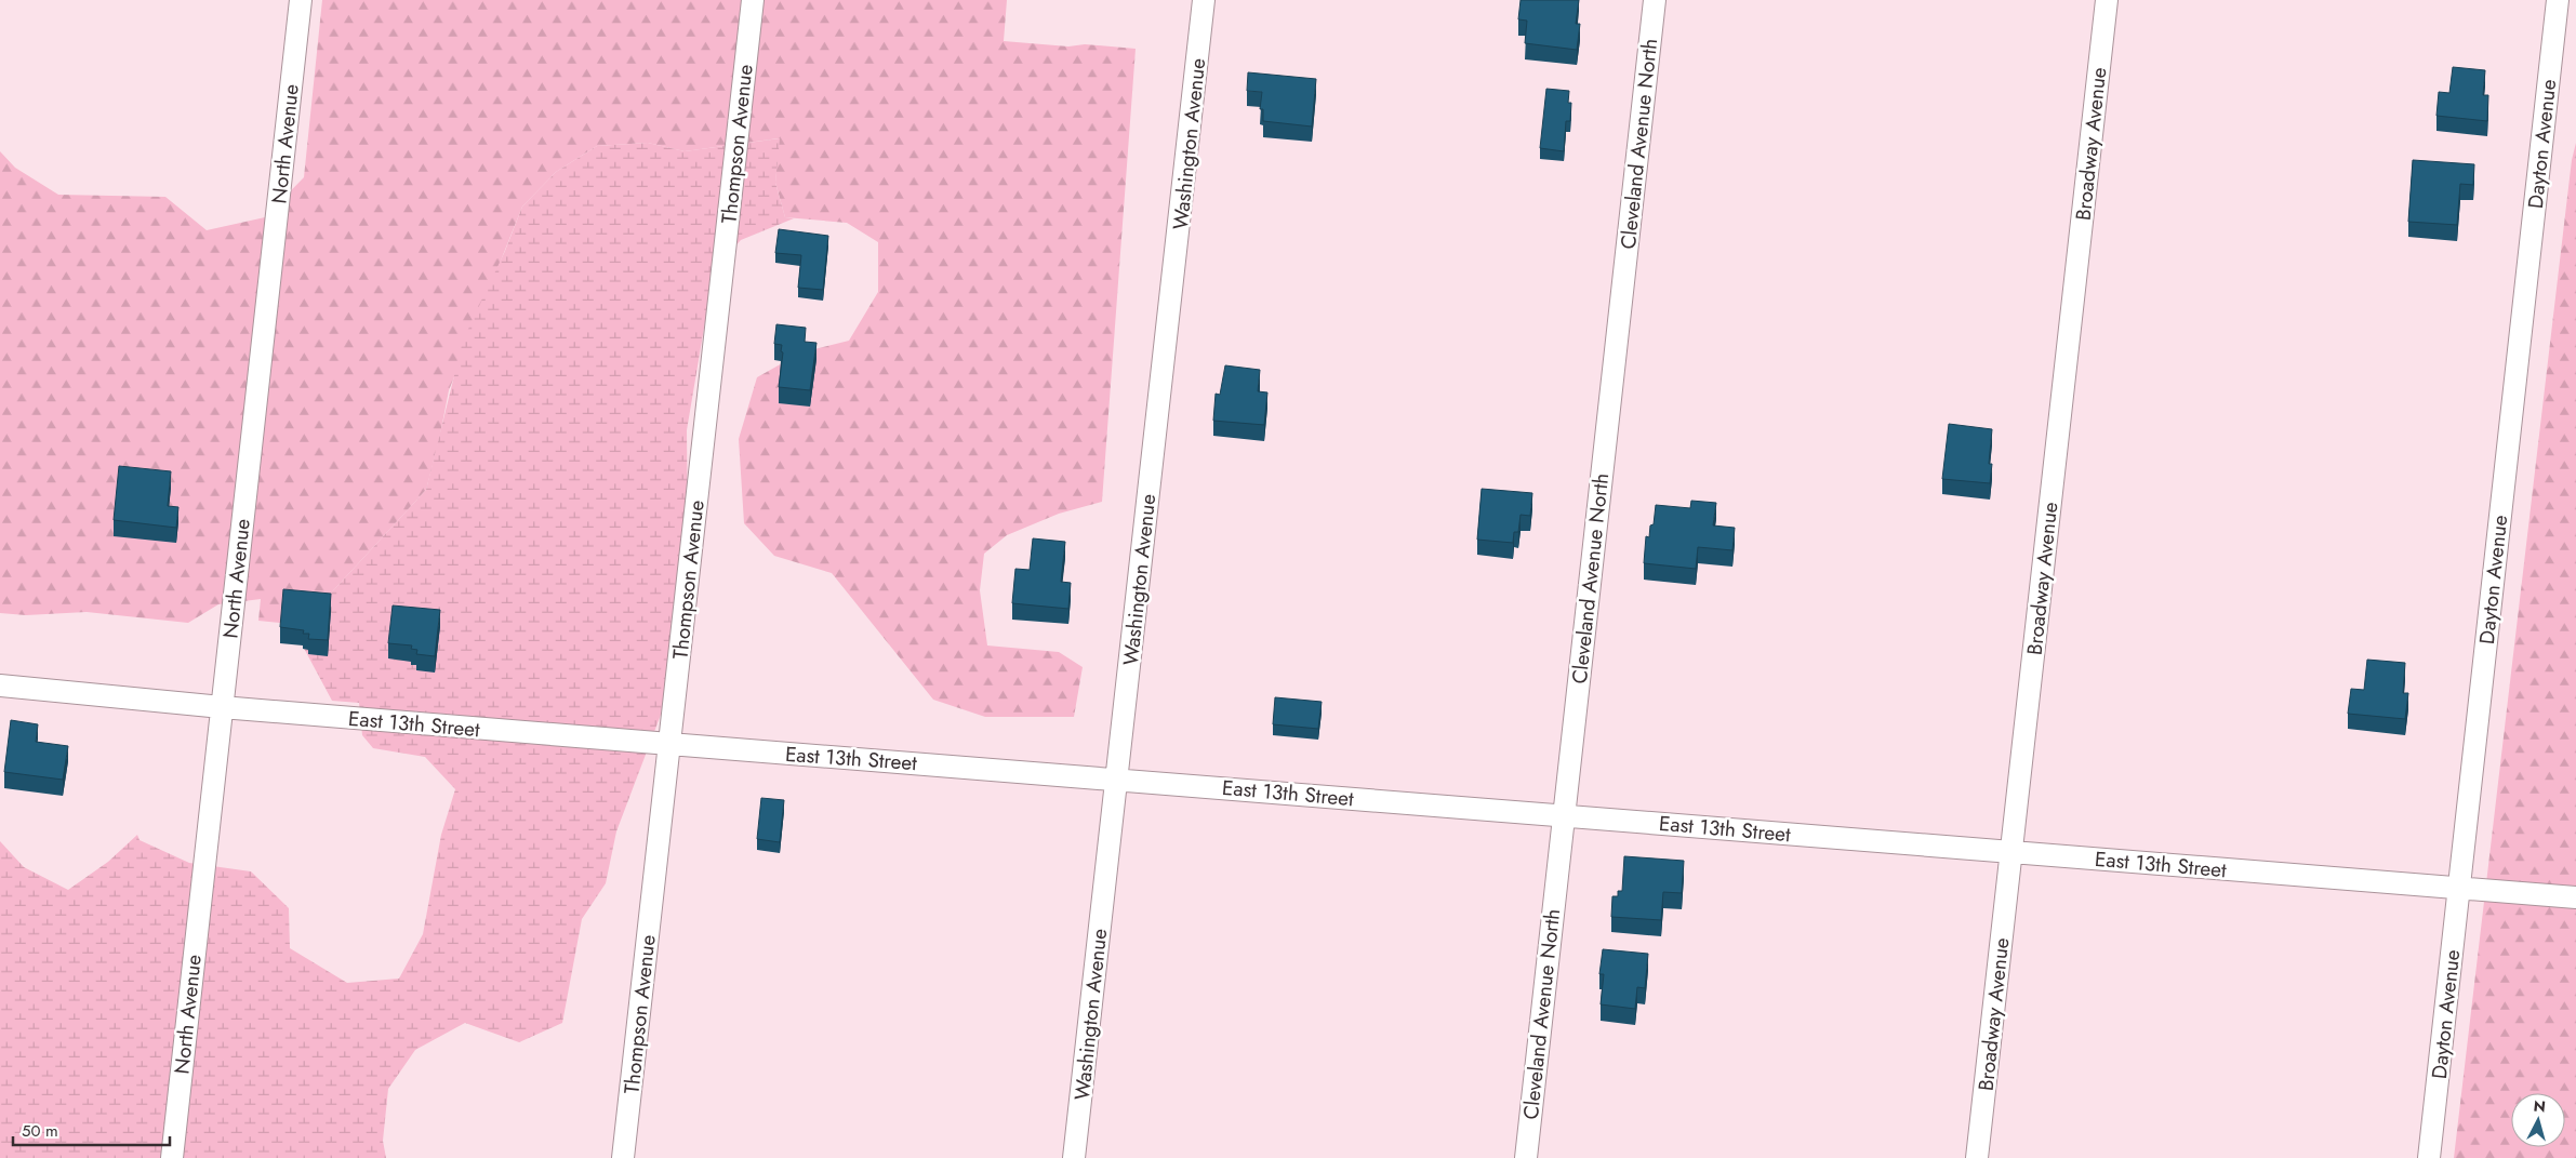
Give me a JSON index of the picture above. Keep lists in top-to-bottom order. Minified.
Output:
{"streets":{"street":["North Avenue","Thompson Avenue","Washington Avenue","Cleveland Avenue North","Broadway Avenue","Dayton Avenue","East 13th Street"]},"crossings":[["North Avenue","East 13th Street"],["Thompson Avenue","East 13th Street"],["Washington Avenue","East 13th Street"],["Cleveland Avenue North","East 13th Street"],["Broadway Avenue","East 13th Street"],["Dayton Avenue","East 13th Street"]],"scale_bar":"50 m","north":"top"}
